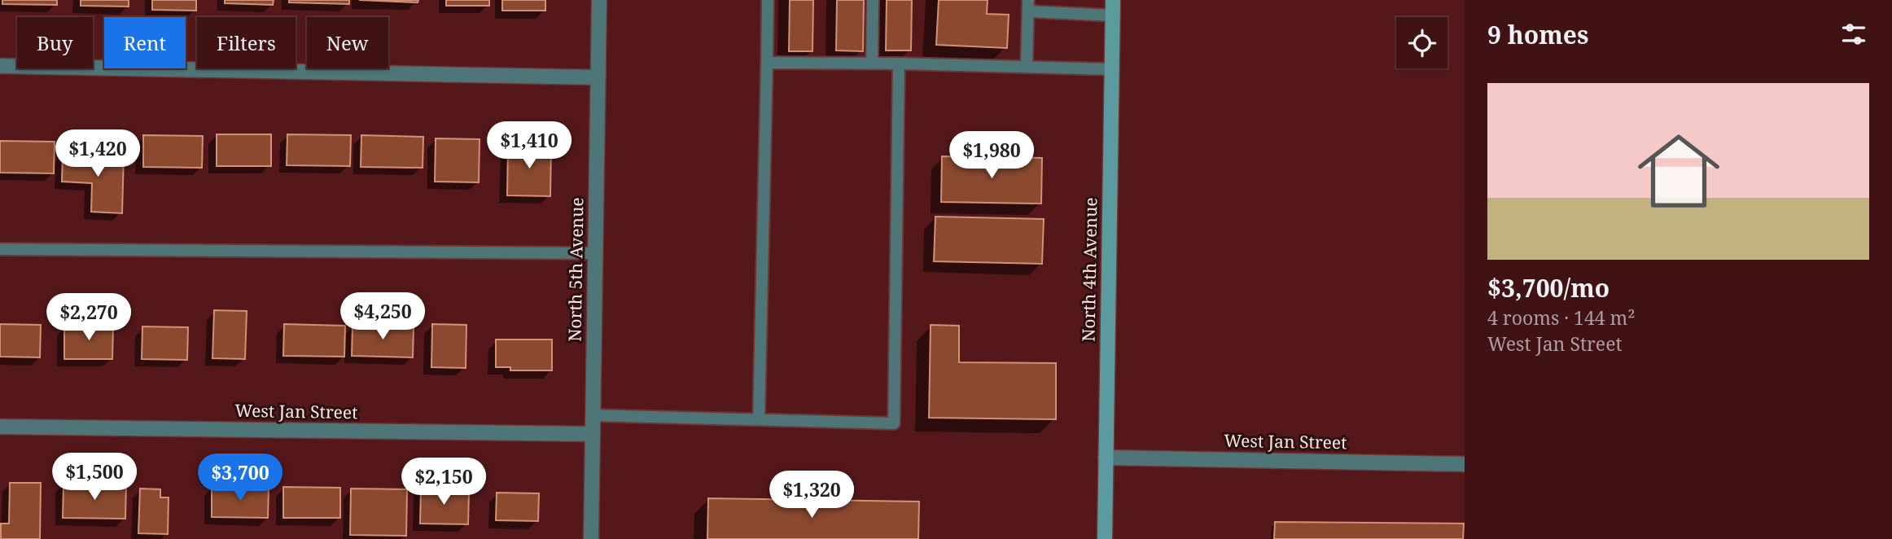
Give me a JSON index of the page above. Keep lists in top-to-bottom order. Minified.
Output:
{"streets":{"main road":["North 4th Avenue"],"street":["North 5th Avenue","West Jan Street"]},"crossings":[["North 5th Avenue","West Jan Street"],["North 4th Avenue","West Jan Street"]],"page":{"heading":"9 homes","chip":["Buy","Rent","Filters","New"],"list":[{"name":"$3,700/mo","note":"4 rooms · 144 m² · West Jan Street"}],"price":["$1,410","$1,420","$1,980","$4,250","$2,270","$1,500","$3,700","$2,150","$1,320"]}}
